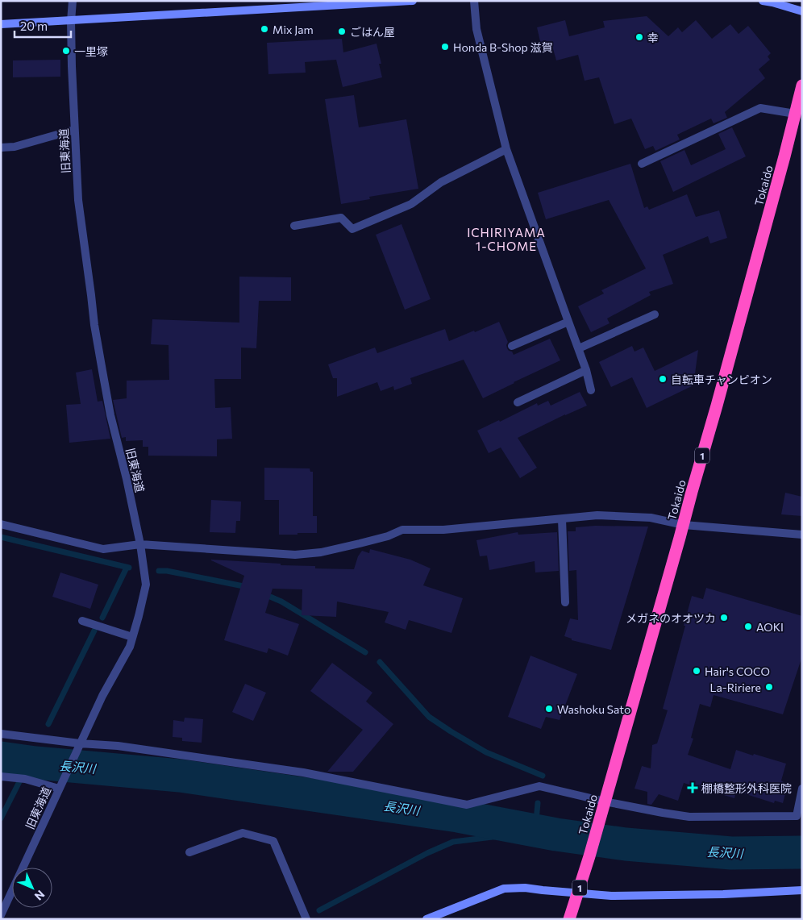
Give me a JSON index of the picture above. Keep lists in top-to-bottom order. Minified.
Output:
{"streets":{"highway":["Tokaido","1"],"street":["旧東海道"]},"districts":["ICHIRIYAMA 1-CHOME"],"water":["長沢川"],"places":{"other":["Mix Jam","ごはん屋","幸","Honda B-Shop 滋賀","一里塚","自転車チャンピオン","メガネのオオツカ","AOKI","Hair's COCO","La-Ririere","Washoku Sato"],"health":["棚橋整形外科医院"]},"scale_bar":"20 m","north":"bottom right"}
